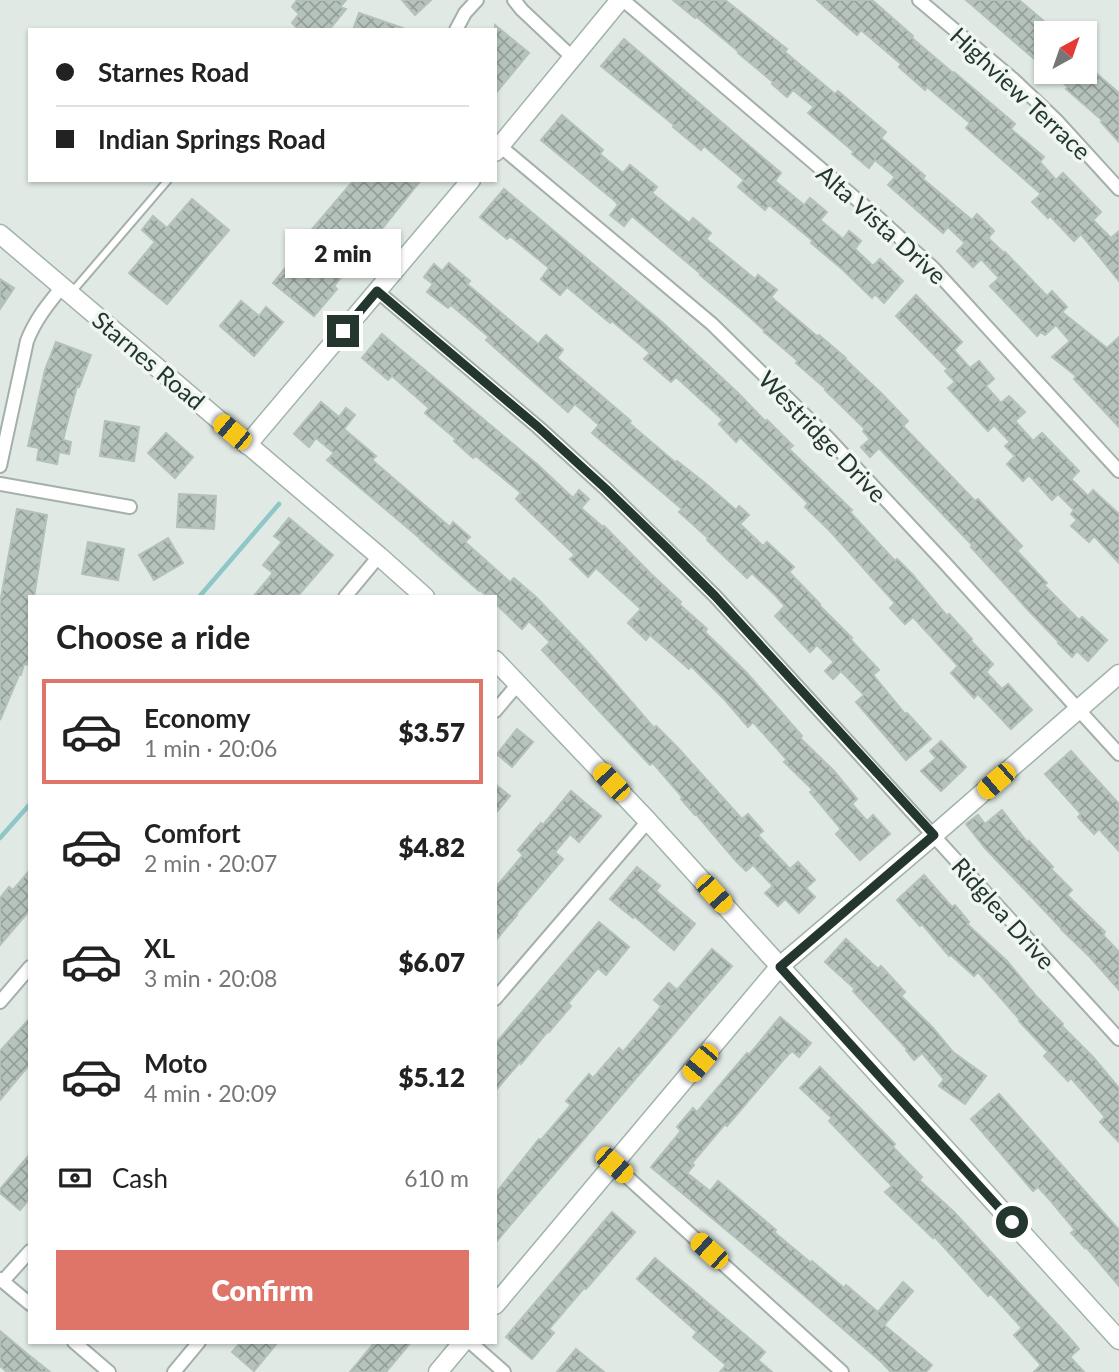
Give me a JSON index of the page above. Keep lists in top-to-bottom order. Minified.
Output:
{"streets":{"main road":["Starnes Road"],"street":["Highview Terrace","Alta Vista Drive","Westridge Drive","Ridglea Drive"]},"north":"top right","page":{"banner":["Starnes Road","Indian Springs Road"],"bubble":"2 min","heading":"Choose a ride","list":[{"name":"Economy","note":"1 min · 20:06","value":"$3.57"},{"name":"Comfort","note":"2 min · 20:07","value":"$4.82"},{"name":"XL","note":"3 min · 20:08","value":"$6.07"},{"name":"Moto","note":"4 min · 20:09","value":"$5.12"}],"pay":["Cash","610 m"],"buttons":"Confirm"}}
